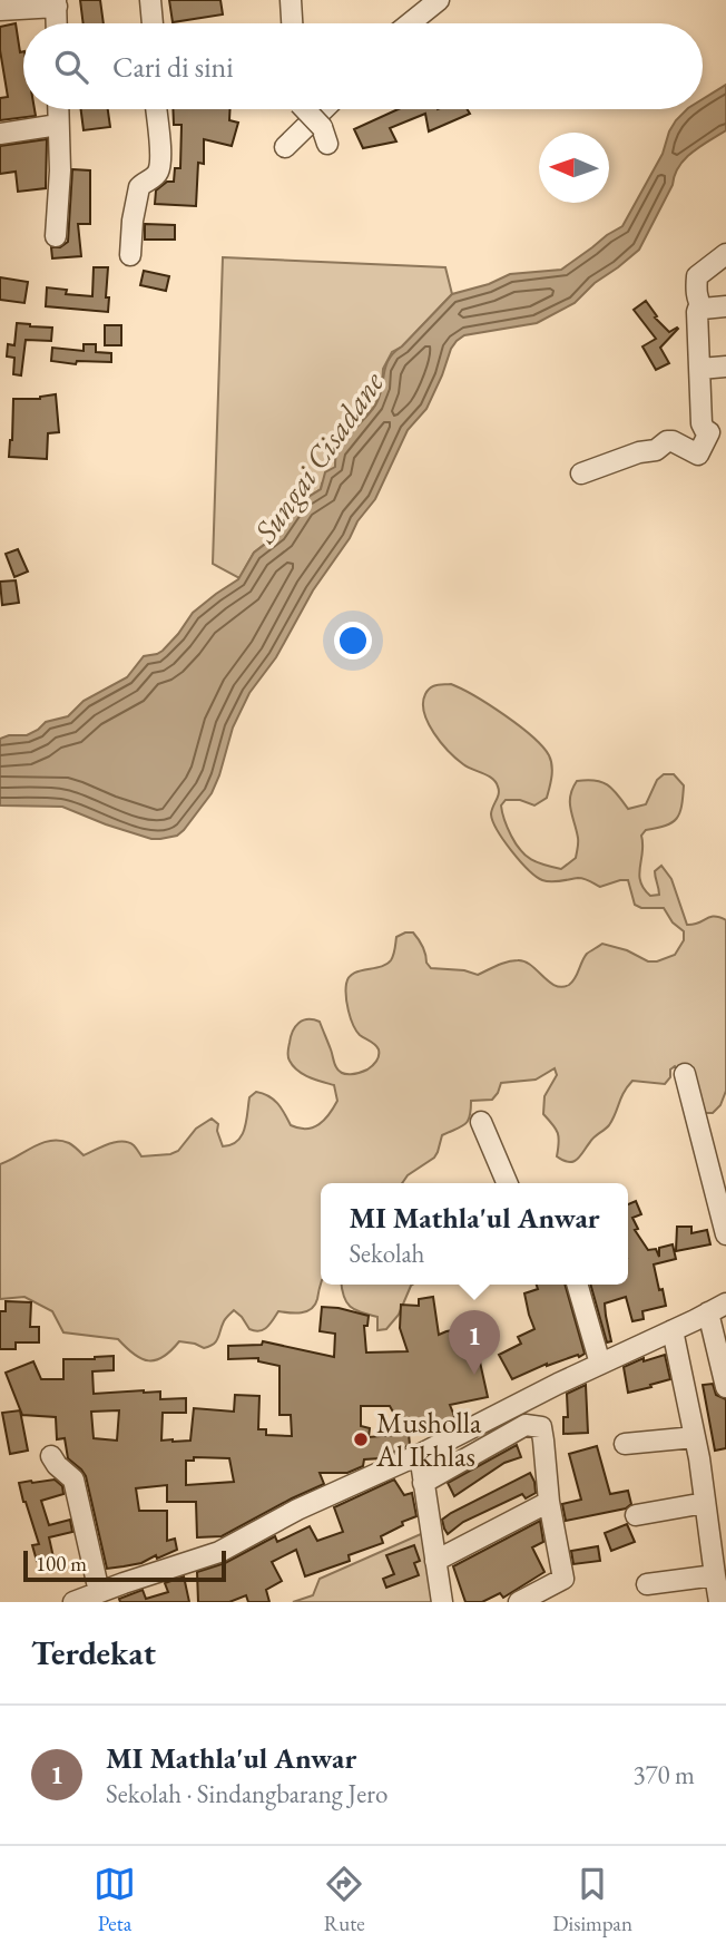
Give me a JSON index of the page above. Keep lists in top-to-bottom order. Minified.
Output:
{"water":["Sungai Cisadane"],"places":["Musholla Al Ikhlas"],"scale_bar":"100 m","north":"left","page":{"search":"Cari di sini","popup":["MI Mathla'ul Anwar","Sekolah"],"pins":"1","scale":"100 m","heading":"Terdekat","list":[{"mark":"1","name":"MI Mathla'ul Anwar","note":"Sekolah · Sindangbarang Jero","value":"370 m"}],"nav":["Peta","Rute","Disimpan"]}}
